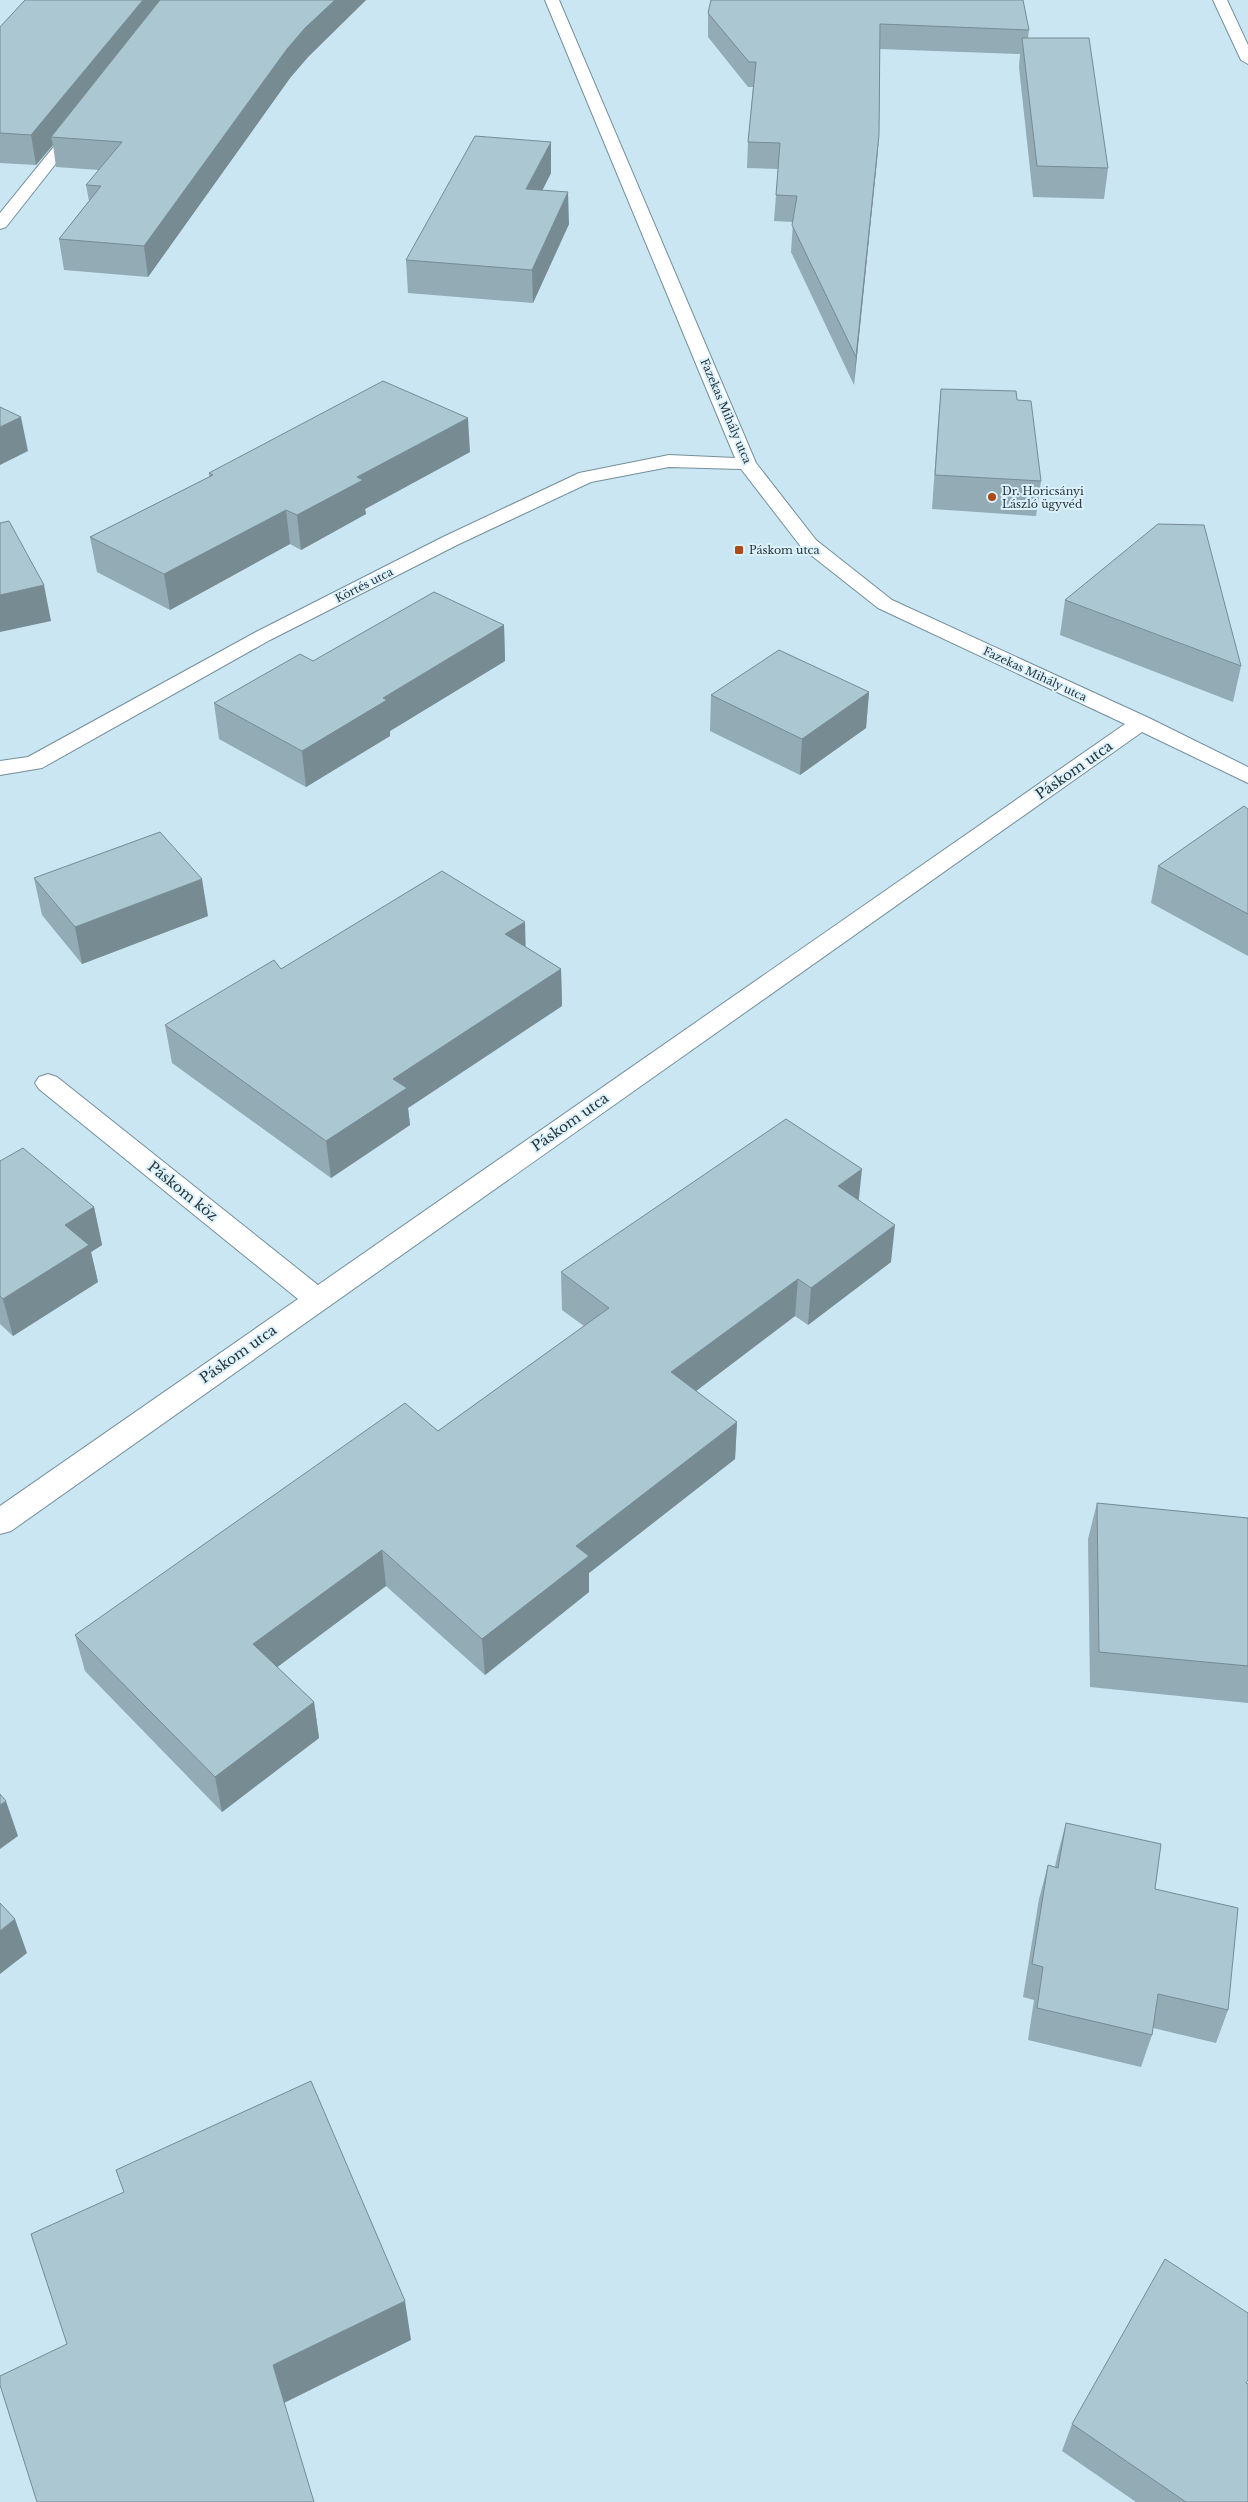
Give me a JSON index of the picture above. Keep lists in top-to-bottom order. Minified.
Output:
{"streets":{"street":["Fazekas Mihály utca","Körtés utca","Páskom utca","Páskom köz"]},"crossings":[["Fazekas Mihály utca","Körtés utca"],["Fazekas Mihály utca","Páskom utca"],["Páskom utca","Páskom köz"]],"places":{"other":["Dr. Horicsányi László ügyvéd"],"transit":["Páskom utca"]}}
